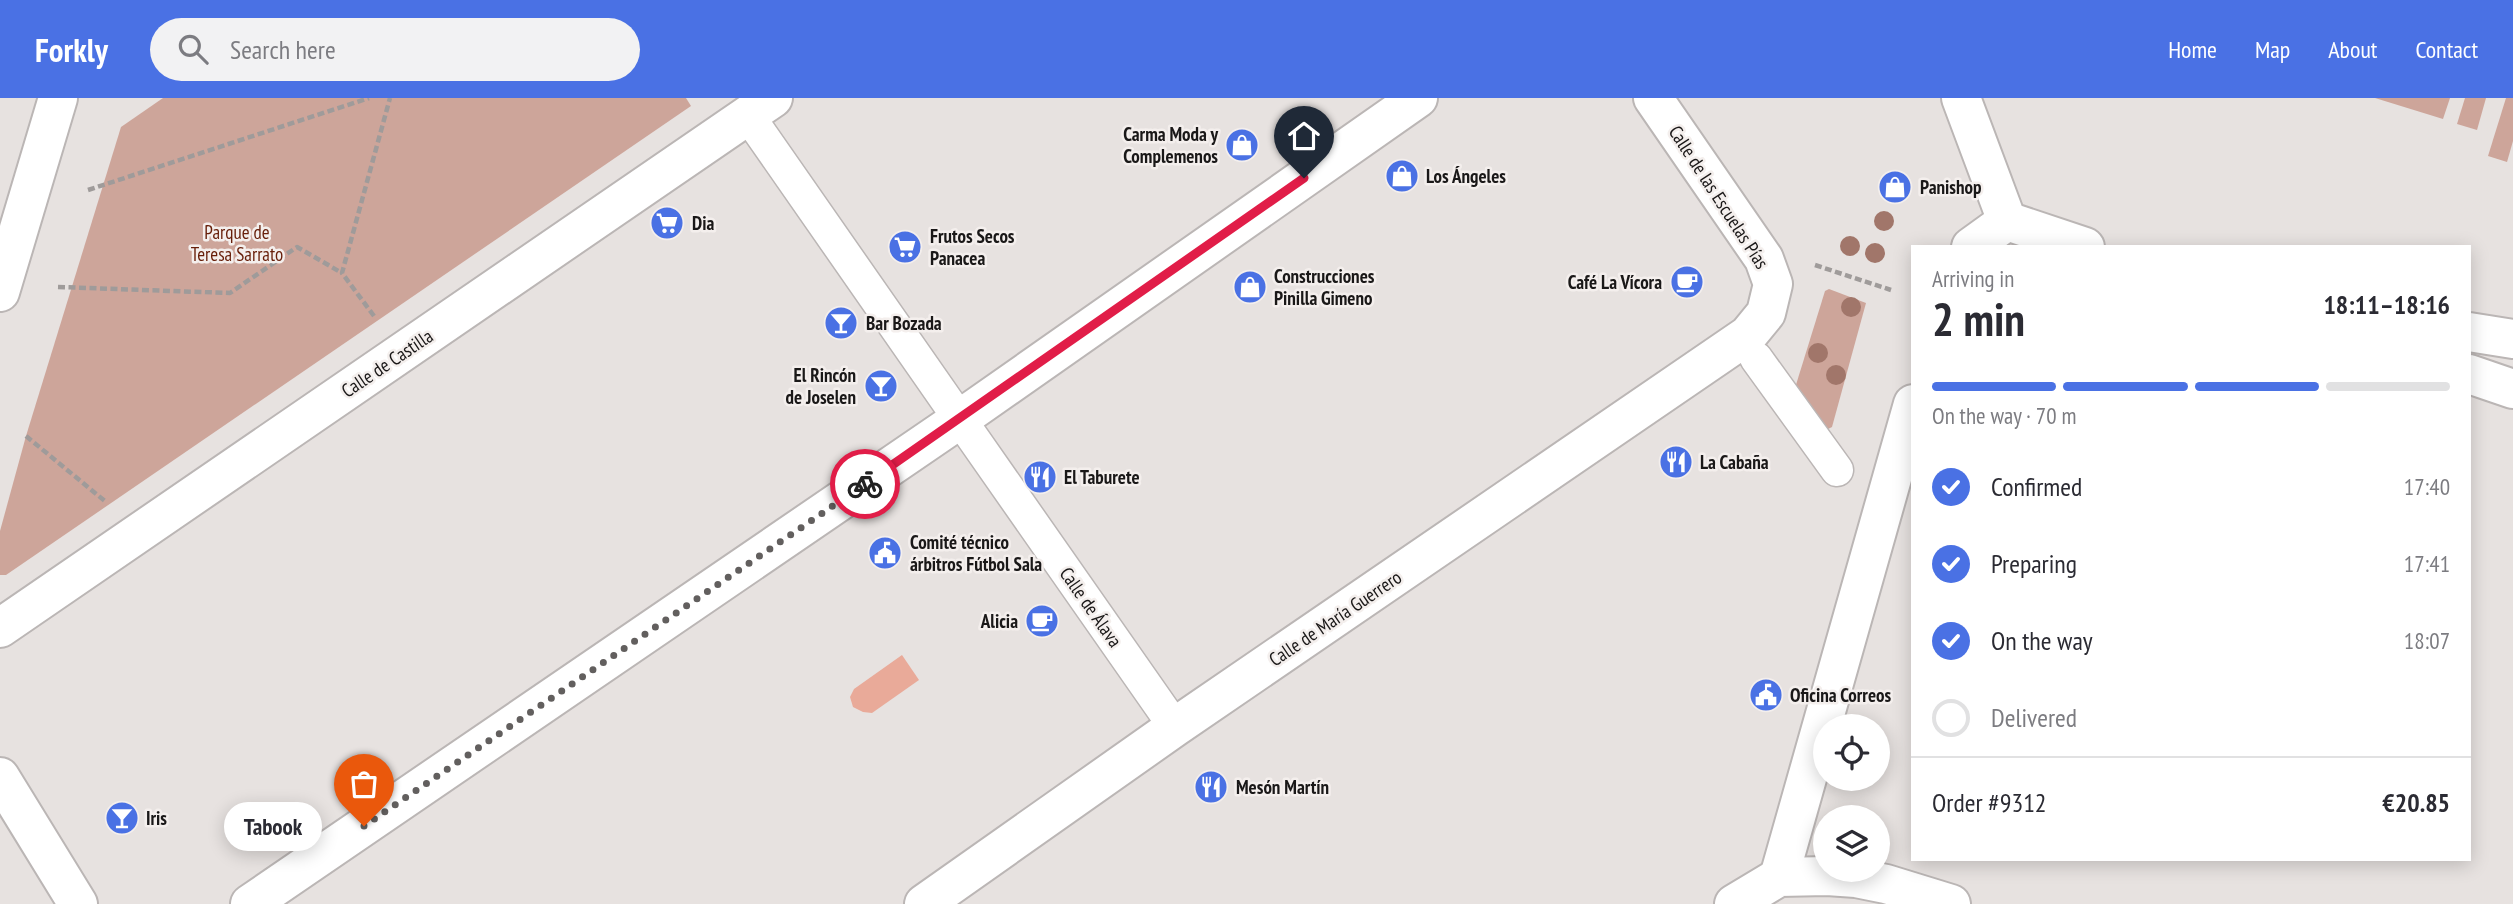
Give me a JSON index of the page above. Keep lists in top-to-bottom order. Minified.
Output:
{"streets":{"street":["Calle de las Escuelas Pías","Calle de Castilla","Calle de Álava","Calle de María Guerrero"]},"crossings":[["Calle de las Escuelas Pías","Calle de María Guerrero"],["Calle de Castilla","Calle de Álava"]],"parks":["Parque de Teresa Sarrato"],"places":{"shop":["Carma Moda y Complemenos","Los Ángeles","Panishop","Construcciones Pinilla Gimeno"],"supermarket":["Dia","Frutos Secos Panacea"],"cafe":["Café La Vícora","Alicia"],"bar":["Bar Bozada","El Rincón de Joselen","Iris"],"restaurant":["La Cabaña","El Taburete","Mesón Martín"],"public building":["Comité técnico árbitros Fútbol Sala","Oficina Correos"],"other":["Tabook"]},"page":{"header":"Forkly","search":"Search here","nav":["Home","Map","About","Contact"],"heading":["2 min","Arriving in","18:11–18:16"],"panel":["Order #9312","€20.85"],"bar":"On the way · 70 m","list":[["Confirmed","17:40"],["Preparing","17:41"],["On the way","18:07"],"Delivered"],"bubble":"Tabook"}}
